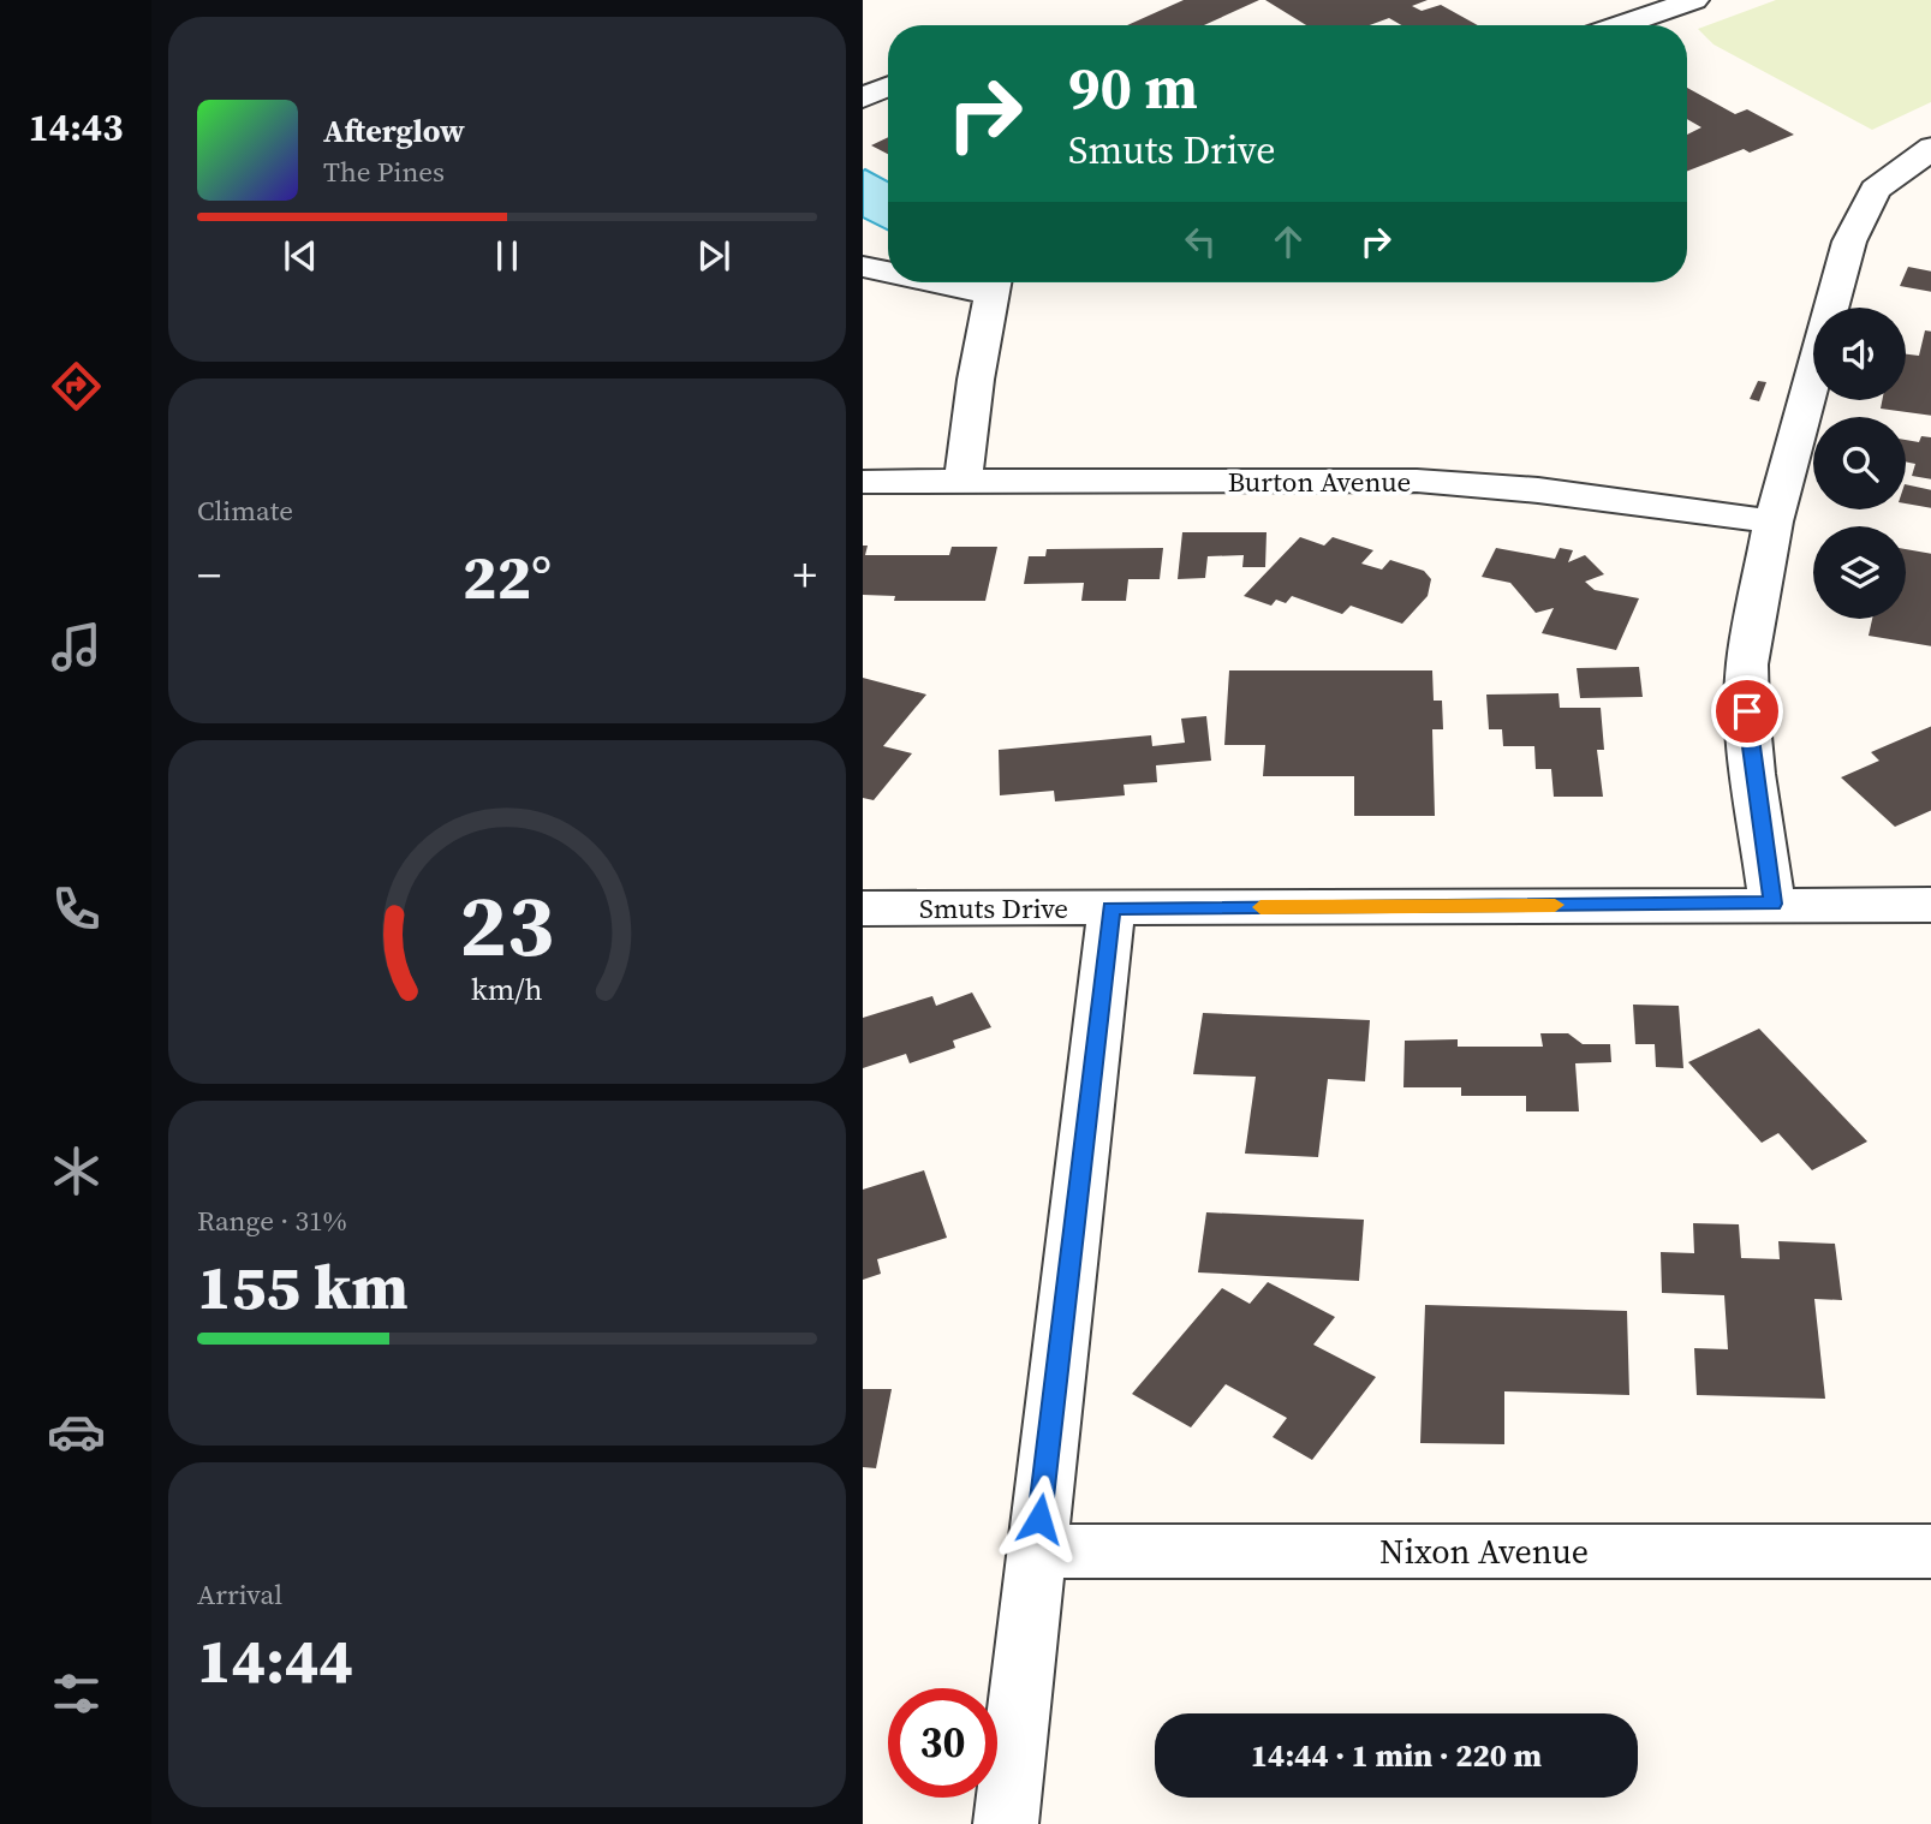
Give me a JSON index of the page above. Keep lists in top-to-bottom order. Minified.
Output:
{"streets":{"street":["Burton Avenue","Smuts Drive","Nixon Avenue"]},"page":{"tabs":"14:43","turn":["90 m","Smuts Drive"],"song":["Afterglow","The Pines"],"tile":["Climate",["Range · 31%","155 km"],["Arrival","14:44"]],"heat":["−","22°","+"],"limit":"30","trip":"14:44 · 1 min · 220 m","gauge":["23","km/h"]}}
